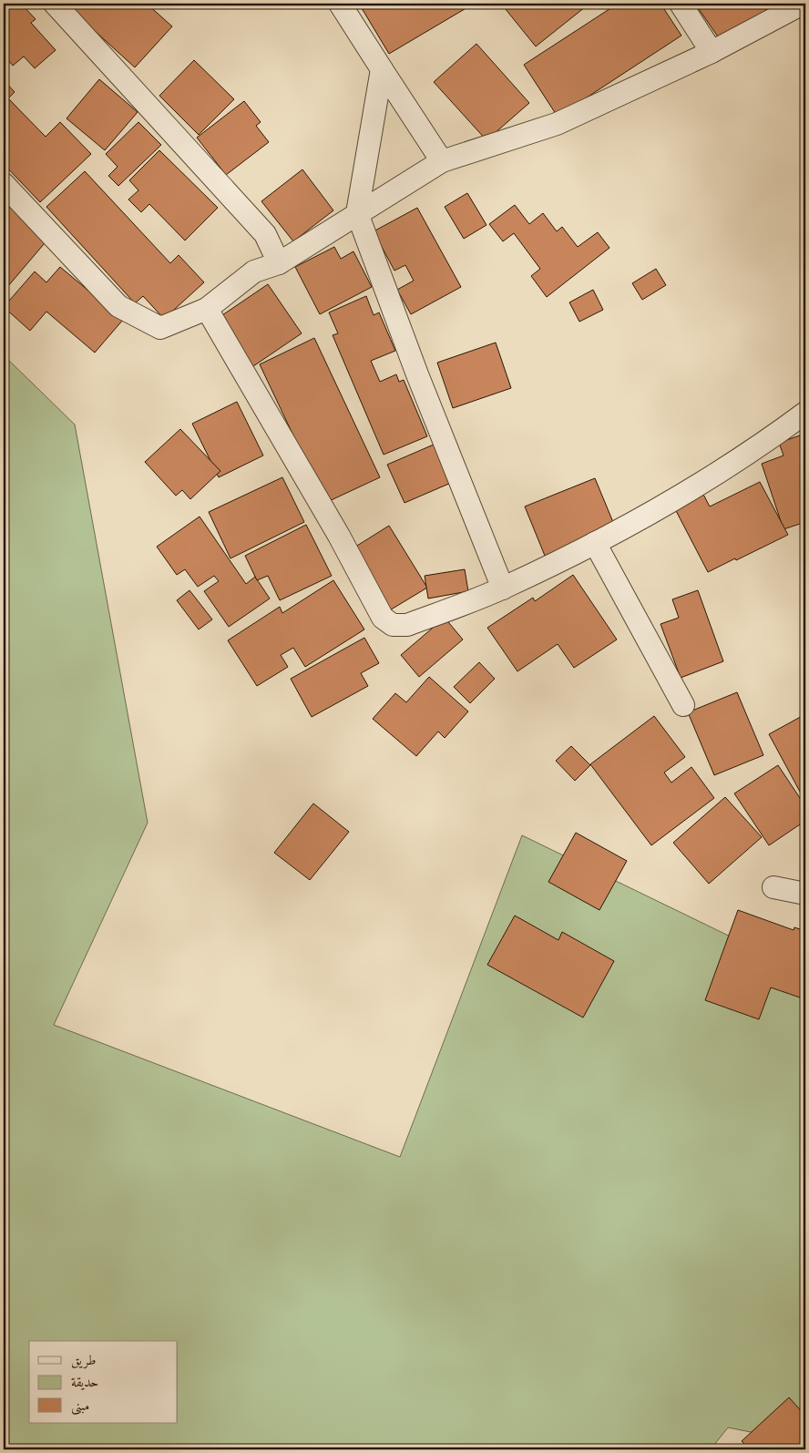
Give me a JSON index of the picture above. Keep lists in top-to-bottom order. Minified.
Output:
{"legend":["طريق","حديقة","مبنى"]}
